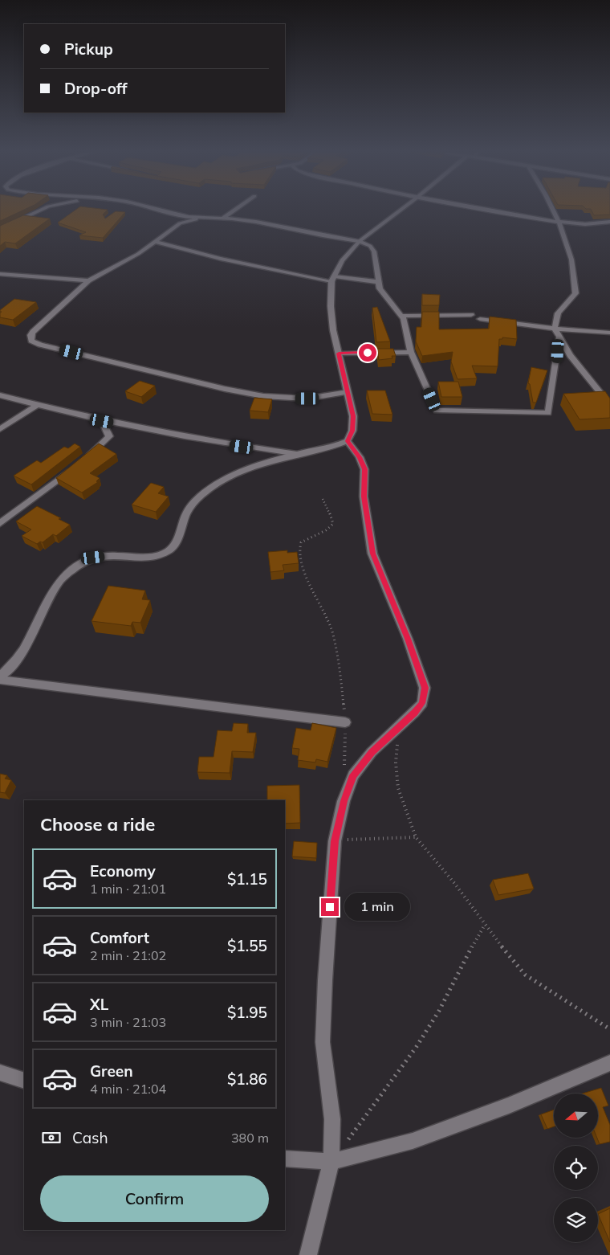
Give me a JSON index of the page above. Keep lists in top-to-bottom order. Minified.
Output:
{"north":"left","page":{"banner":["Pickup","Drop-off"],"heading":"Choose a ride","list":[{"name":"Economy","note":"1 min · 21:01","value":"$1.15"},{"name":"Comfort","note":"2 min · 21:02","value":"$1.55"},{"name":"XL","note":"3 min · 21:03","value":"$1.95"},{"name":"Green","note":"4 min · 21:04","value":"$1.86"}],"bubble":"1 min","pay":["Cash","380 m"],"buttons":"Confirm"}}
